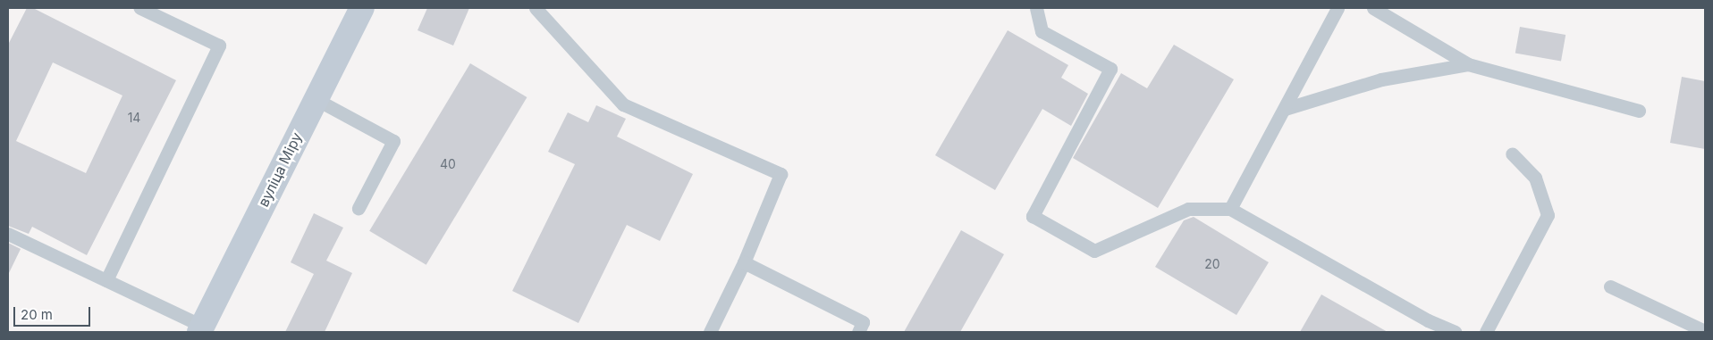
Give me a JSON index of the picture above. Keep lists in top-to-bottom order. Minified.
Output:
{"streets":{"street":["вуліца Міру"]},"house_numbers":["14","40","20"],"scale_bar":"20 m"}
